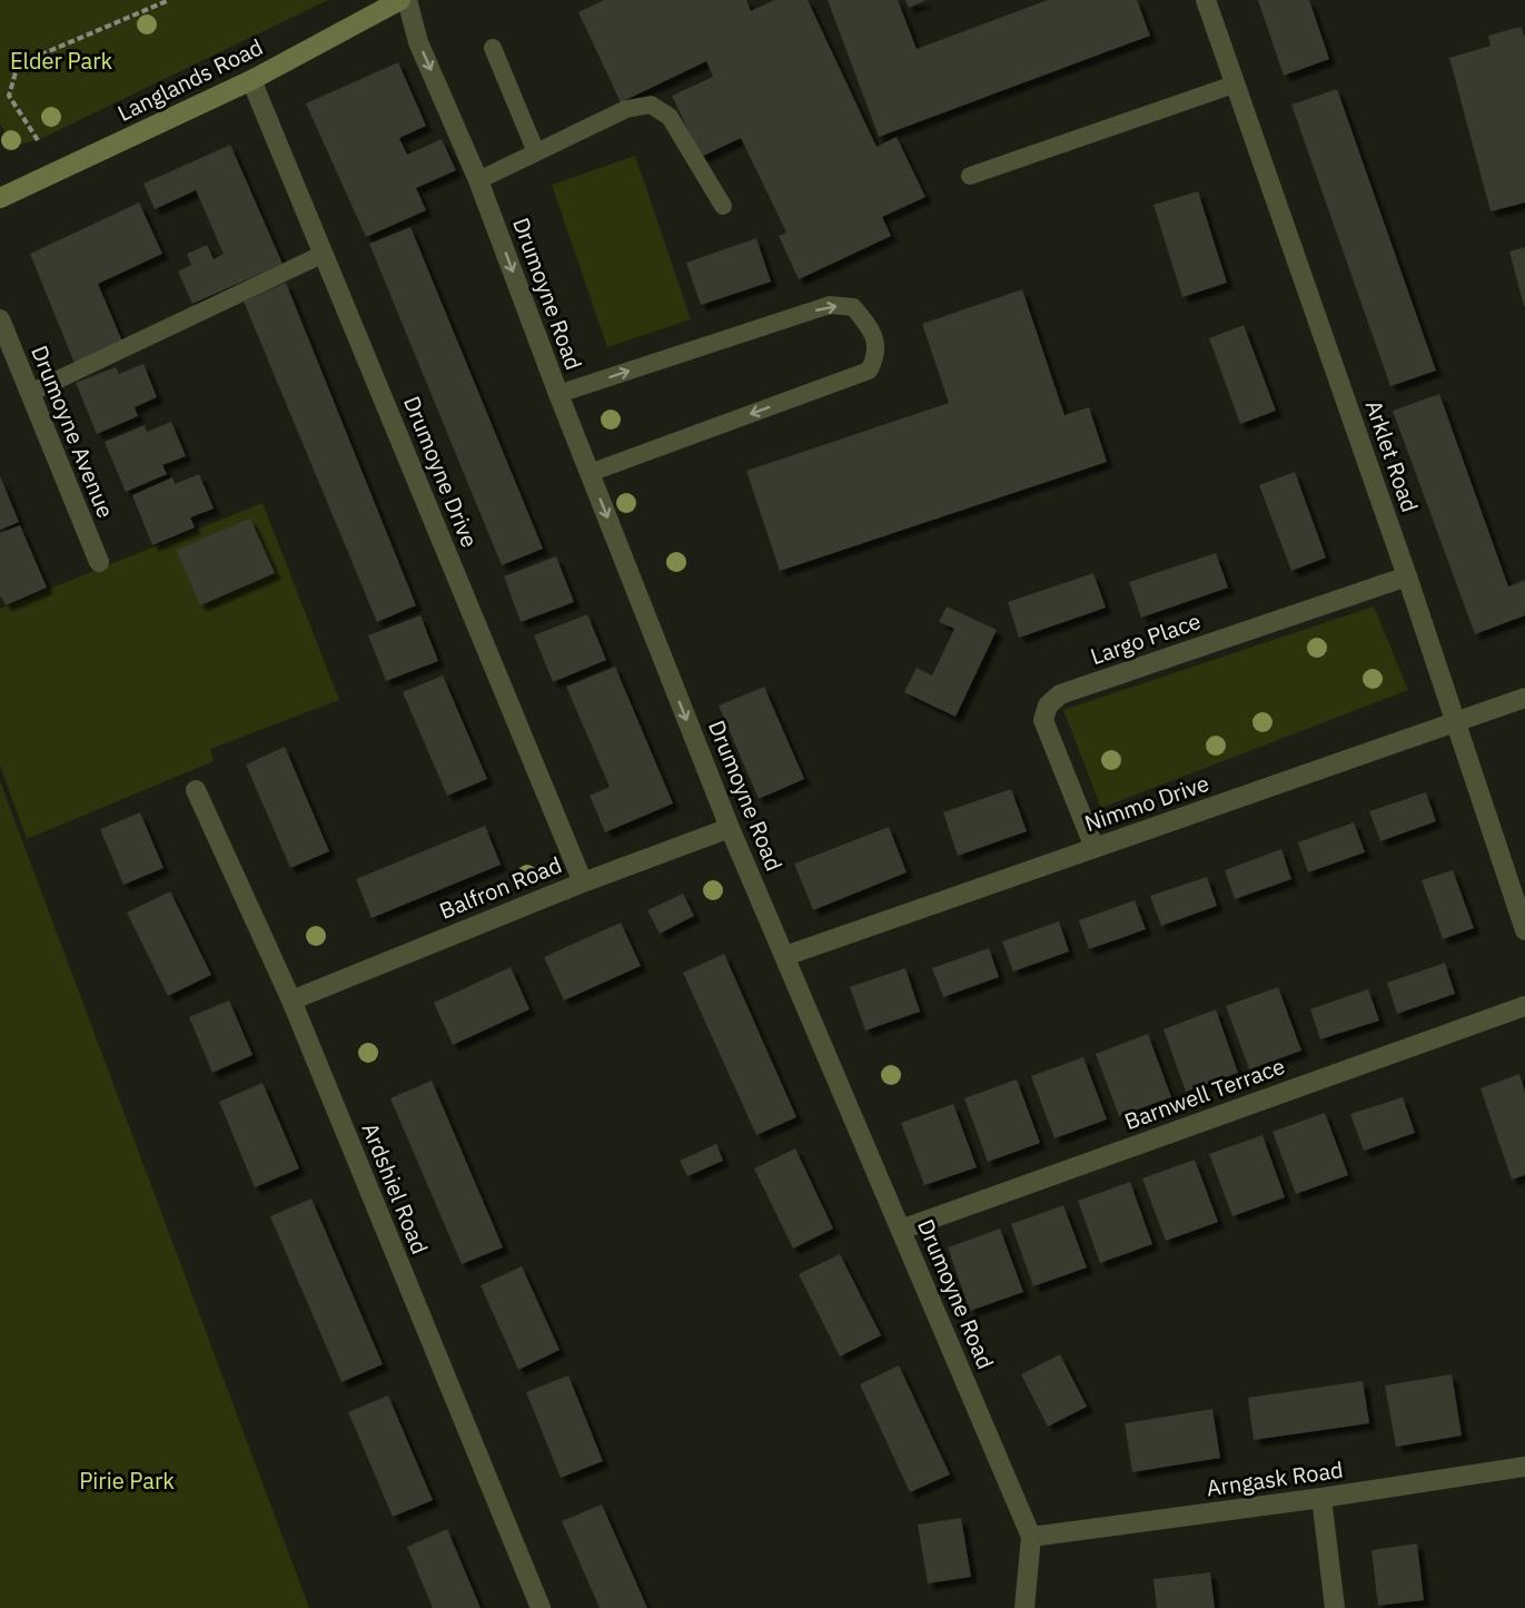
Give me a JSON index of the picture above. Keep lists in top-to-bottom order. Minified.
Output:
{"streets":{"street":["Langlands Road","Drumoyne Road","Drumoyne Avenue","Arklet Road","Drumoyne Drive","Largo Place","Nimmo Drive","Balfron Road","Barnwell Terrace","Ardshiel Road","Arngask Road"]},"crossings":[["Langlands Road","Drumoyne Drive"],["Drumoyne Road","Nimmo Drive"],["Drumoyne Road","Balfron Road"],["Drumoyne Road","Barnwell Terrace"],["Drumoyne Road","Arngask Road"],["Arklet Road","Largo Place"],["Arklet Road","Nimmo Drive"],["Drumoyne Drive","Balfron Road"],["Largo Place","Nimmo Drive"],["Balfron Road","Ardshiel Road"]],"one_way":["Drumoyne Road"],"parks":["Elder Park","Pirie Park"]}
